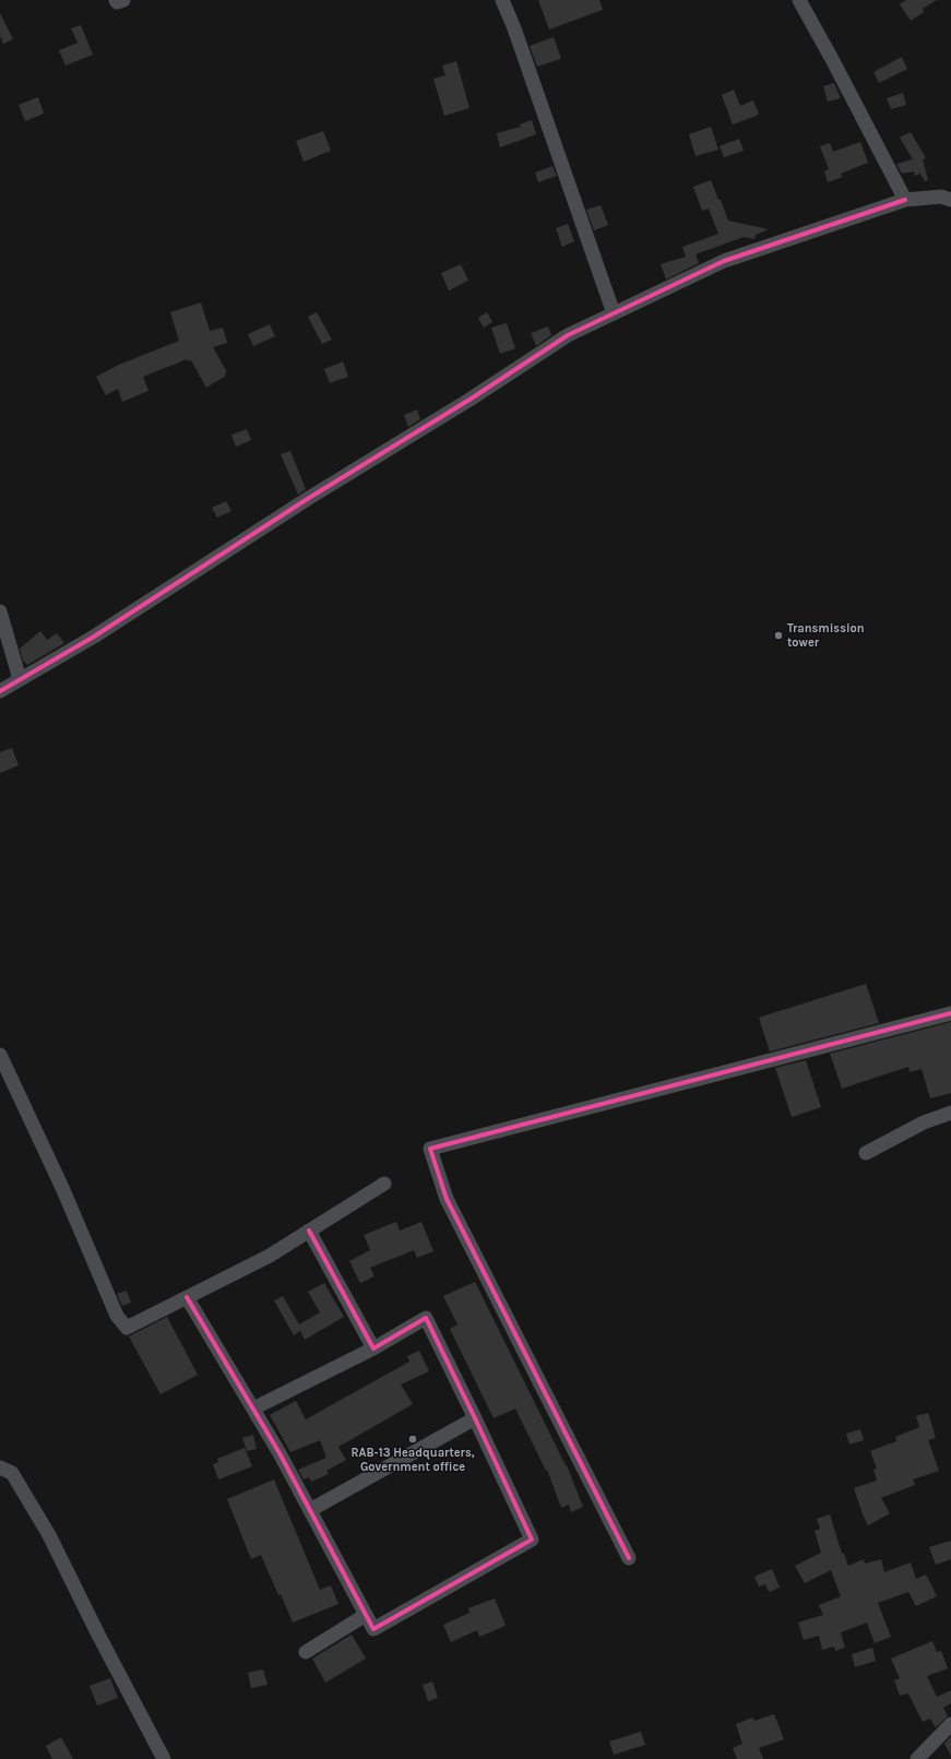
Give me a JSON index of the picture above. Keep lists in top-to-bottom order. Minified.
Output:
{"places":["Transmission tower","RAB-13 Headquarters, Government office"]}
